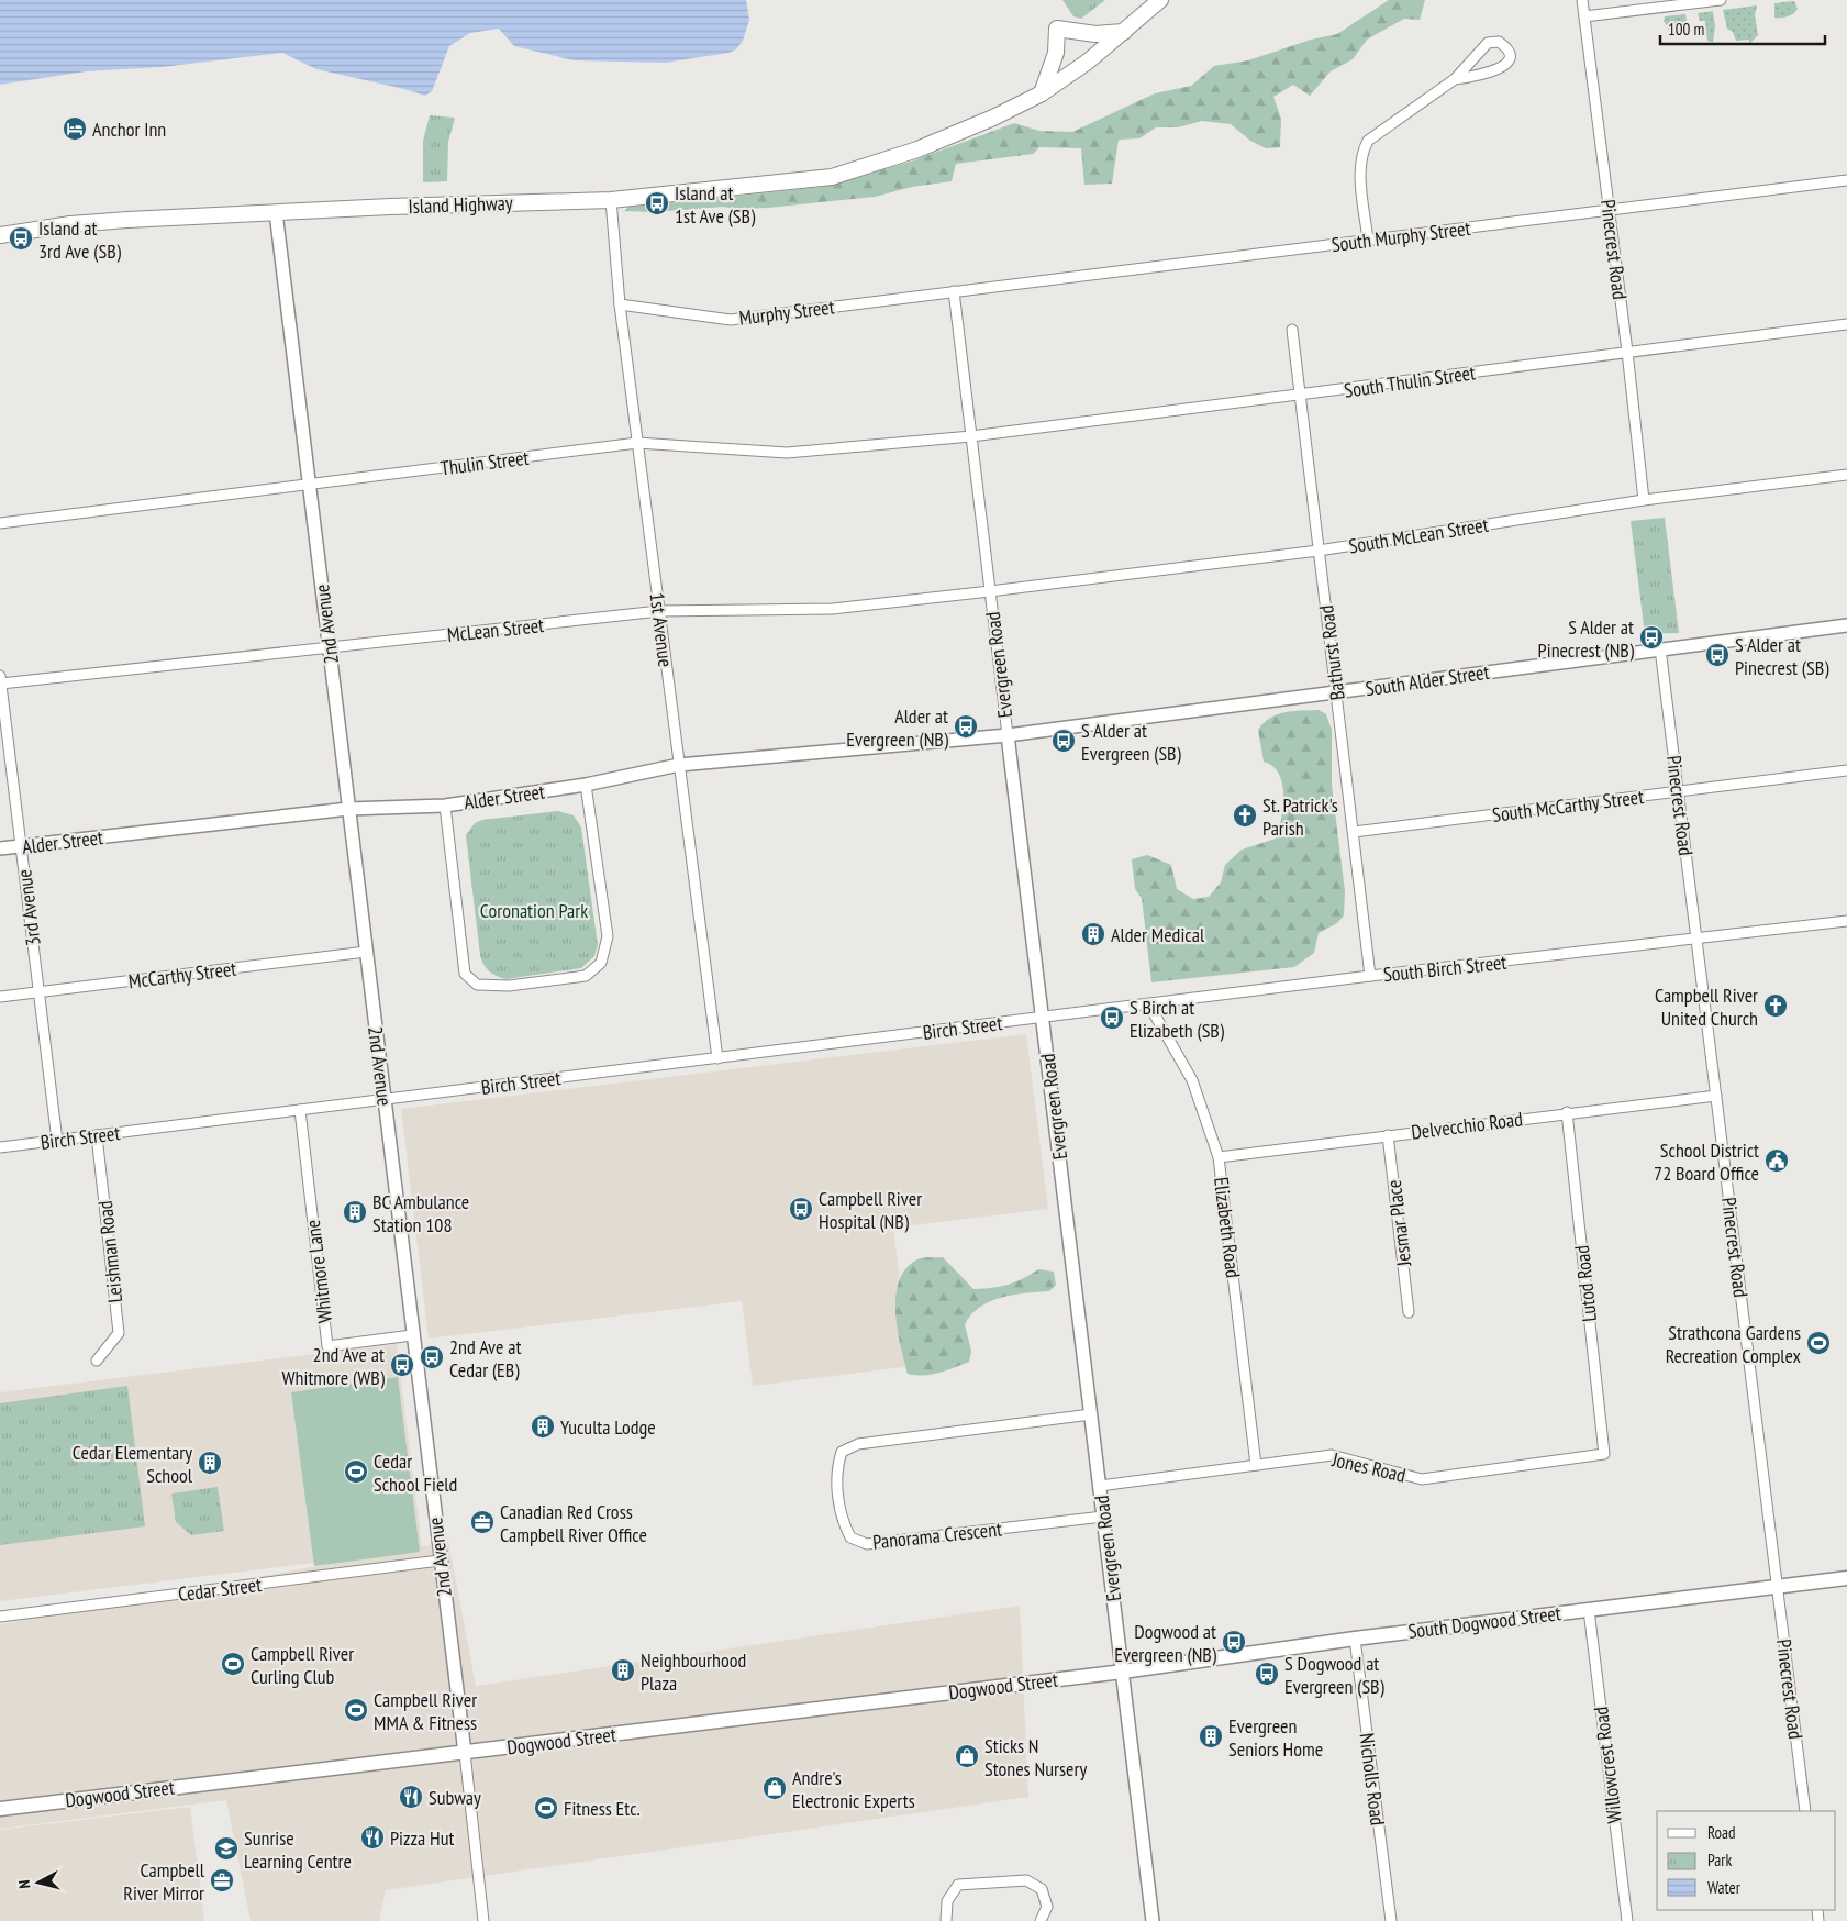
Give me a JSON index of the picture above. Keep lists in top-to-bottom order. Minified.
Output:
{"streets":{"main road":["Island Highway","South Dogwood Street","Dogwood Street"],"street":["South Murphy Street","Pinecrest Road","Murphy Street","South Thulin Street","Thulin Street","South McLean Street","2nd Avenue","McLean Street","1st Avenue","Bathurst Road","Evergreen Road","South Alder Street","Alder Street","South McCarthy Street","3rd Avenue","South Birch Street","McCarthy Street","Birch Street","Delvecchio Road","Jesmar Place","Elizabeth Road","Leishman Road","Whitmore Lane","Lutod Road","Jones Road","Panorama Crescent","Cedar Street","Willowcrest Road","Nicholls Road"]},"crossings":[["Island Highway","2nd Avenue"],["Island Highway","1st Avenue"],["South Murphy Street","Pinecrest Road"],["South Murphy Street","Murphy Street"],["South Murphy Street","Evergreen Road"],["Pinecrest Road","South Thulin Street"],["Pinecrest Road","South McLean Street"],["Pinecrest Road","South Alder Street"],["Pinecrest Road","South McCarthy Street"],["Pinecrest Road","South Birch Street"],["Pinecrest Road","Delvecchio Road"],["Pinecrest Road","South Dogwood Street"],["Murphy Street","1st Avenue"],["Murphy Street","Evergreen Road"],["South Thulin Street","Thulin Street"],["South Thulin Street","Bathurst Road"],["South Thulin Street","Evergreen Road"],["Thulin Street","2nd Avenue"],["Thulin Street","1st Avenue"],["Thulin Street","Evergreen Road"],["South McLean Street","McLean Street"],["South McLean Street","Bathurst Road"],["South McLean Street","Evergreen Road"],["2nd Avenue","McLean Street"],["2nd Avenue","Alder Street"],["2nd Avenue","McCarthy Street"],["2nd Avenue","Birch Street"],["2nd Avenue","Whitmore Lane"],["2nd Avenue","Cedar Street"],["2nd Avenue","Dogwood Street"],["McLean Street","1st Avenue"],["McLean Street","Evergreen Road"],["McLean Street","3rd Avenue"],["1st Avenue","Alder Street"],["1st Avenue","Birch Street"],["Bathurst Road","South Alder Street"],["Bathurst Road","South McCarthy Street"],["Bathurst Road","South Birch Street"],["Evergreen Road","South Alder Street"],["Evergreen Road","Alder Street"],["Evergreen Road","South Birch Street"],["Evergreen Road","Birch Street"],["Evergreen Road","Jones Road"],["Evergreen Road","Panorama Crescent"],["Evergreen Road","South Dogwood Street"],["Evergreen Road","Dogwood Street"],["South Alder Street","Alder Street"],["Alder Street","3rd Avenue"],["3rd Avenue","McCarthy Street"],["3rd Avenue","Birch Street"],["South Birch Street","Birch Street"],["South Birch Street","Elizabeth Road"],["Birch Street","Leishman Road"],["Birch Street","Whitmore Lane"],["Delvecchio Road","Jesmar Place"],["Delvecchio Road","Elizabeth Road"],["Delvecchio Road","Lutod Road"],["Elizabeth Road","Jones Road"],["Lutod Road","Jones Road"],["South Dogwood Street","Dogwood Street"],["South Dogwood Street","Willowcrest Road"],["South Dogwood Street","Nicholls Road"]],"parks":["Coronation Park"],"places":{"hotel":["Anchor Inn"],"bus stop":["Island at 1st Ave (SB)","Island at 3rd Ave (SB)","S Alder at Pinecrest (NB)","S Alder at Pinecrest (SB)","Alder at Evergreen (NB)","S Alder at Evergreen (SB)","S Birch at Elizabeth (SB)","Campbell River Hospital (NB)","2nd Ave at Cedar (EB)","2nd Ave at Whitmore (WB)","Dogwood at Evergreen (NB)","S Dogwood at Evergreen (SB)"],"church":["St. Patrick's Parish","Campbell River United Church"],"building":["Alder Medical","BC Ambulance Station 108","Yuculta Lodge","Cedar Elementary School","Neighbourhood Plaza","Evergreen Seniors Home"],"public building":["School District 72 Board Office"],"sports":["Strathcona Gardens Recreation Complex","Cedar School Field","Campbell River Curling Club","Campbell River MMA & Fitness","Fitness Etc."],"office":["Canadian Red Cross Campbell River Office","Campbell River Mirror"],"shop":["Sticks N Stones Nursery","Andre's Electronic Experts"],"restaurant":["Subway","Pizza Hut"],"school or university":["Sunrise Learning Centre"]},"legend":["Road","Park","Water"],"scale_bar":"100 m","north":"left"}
